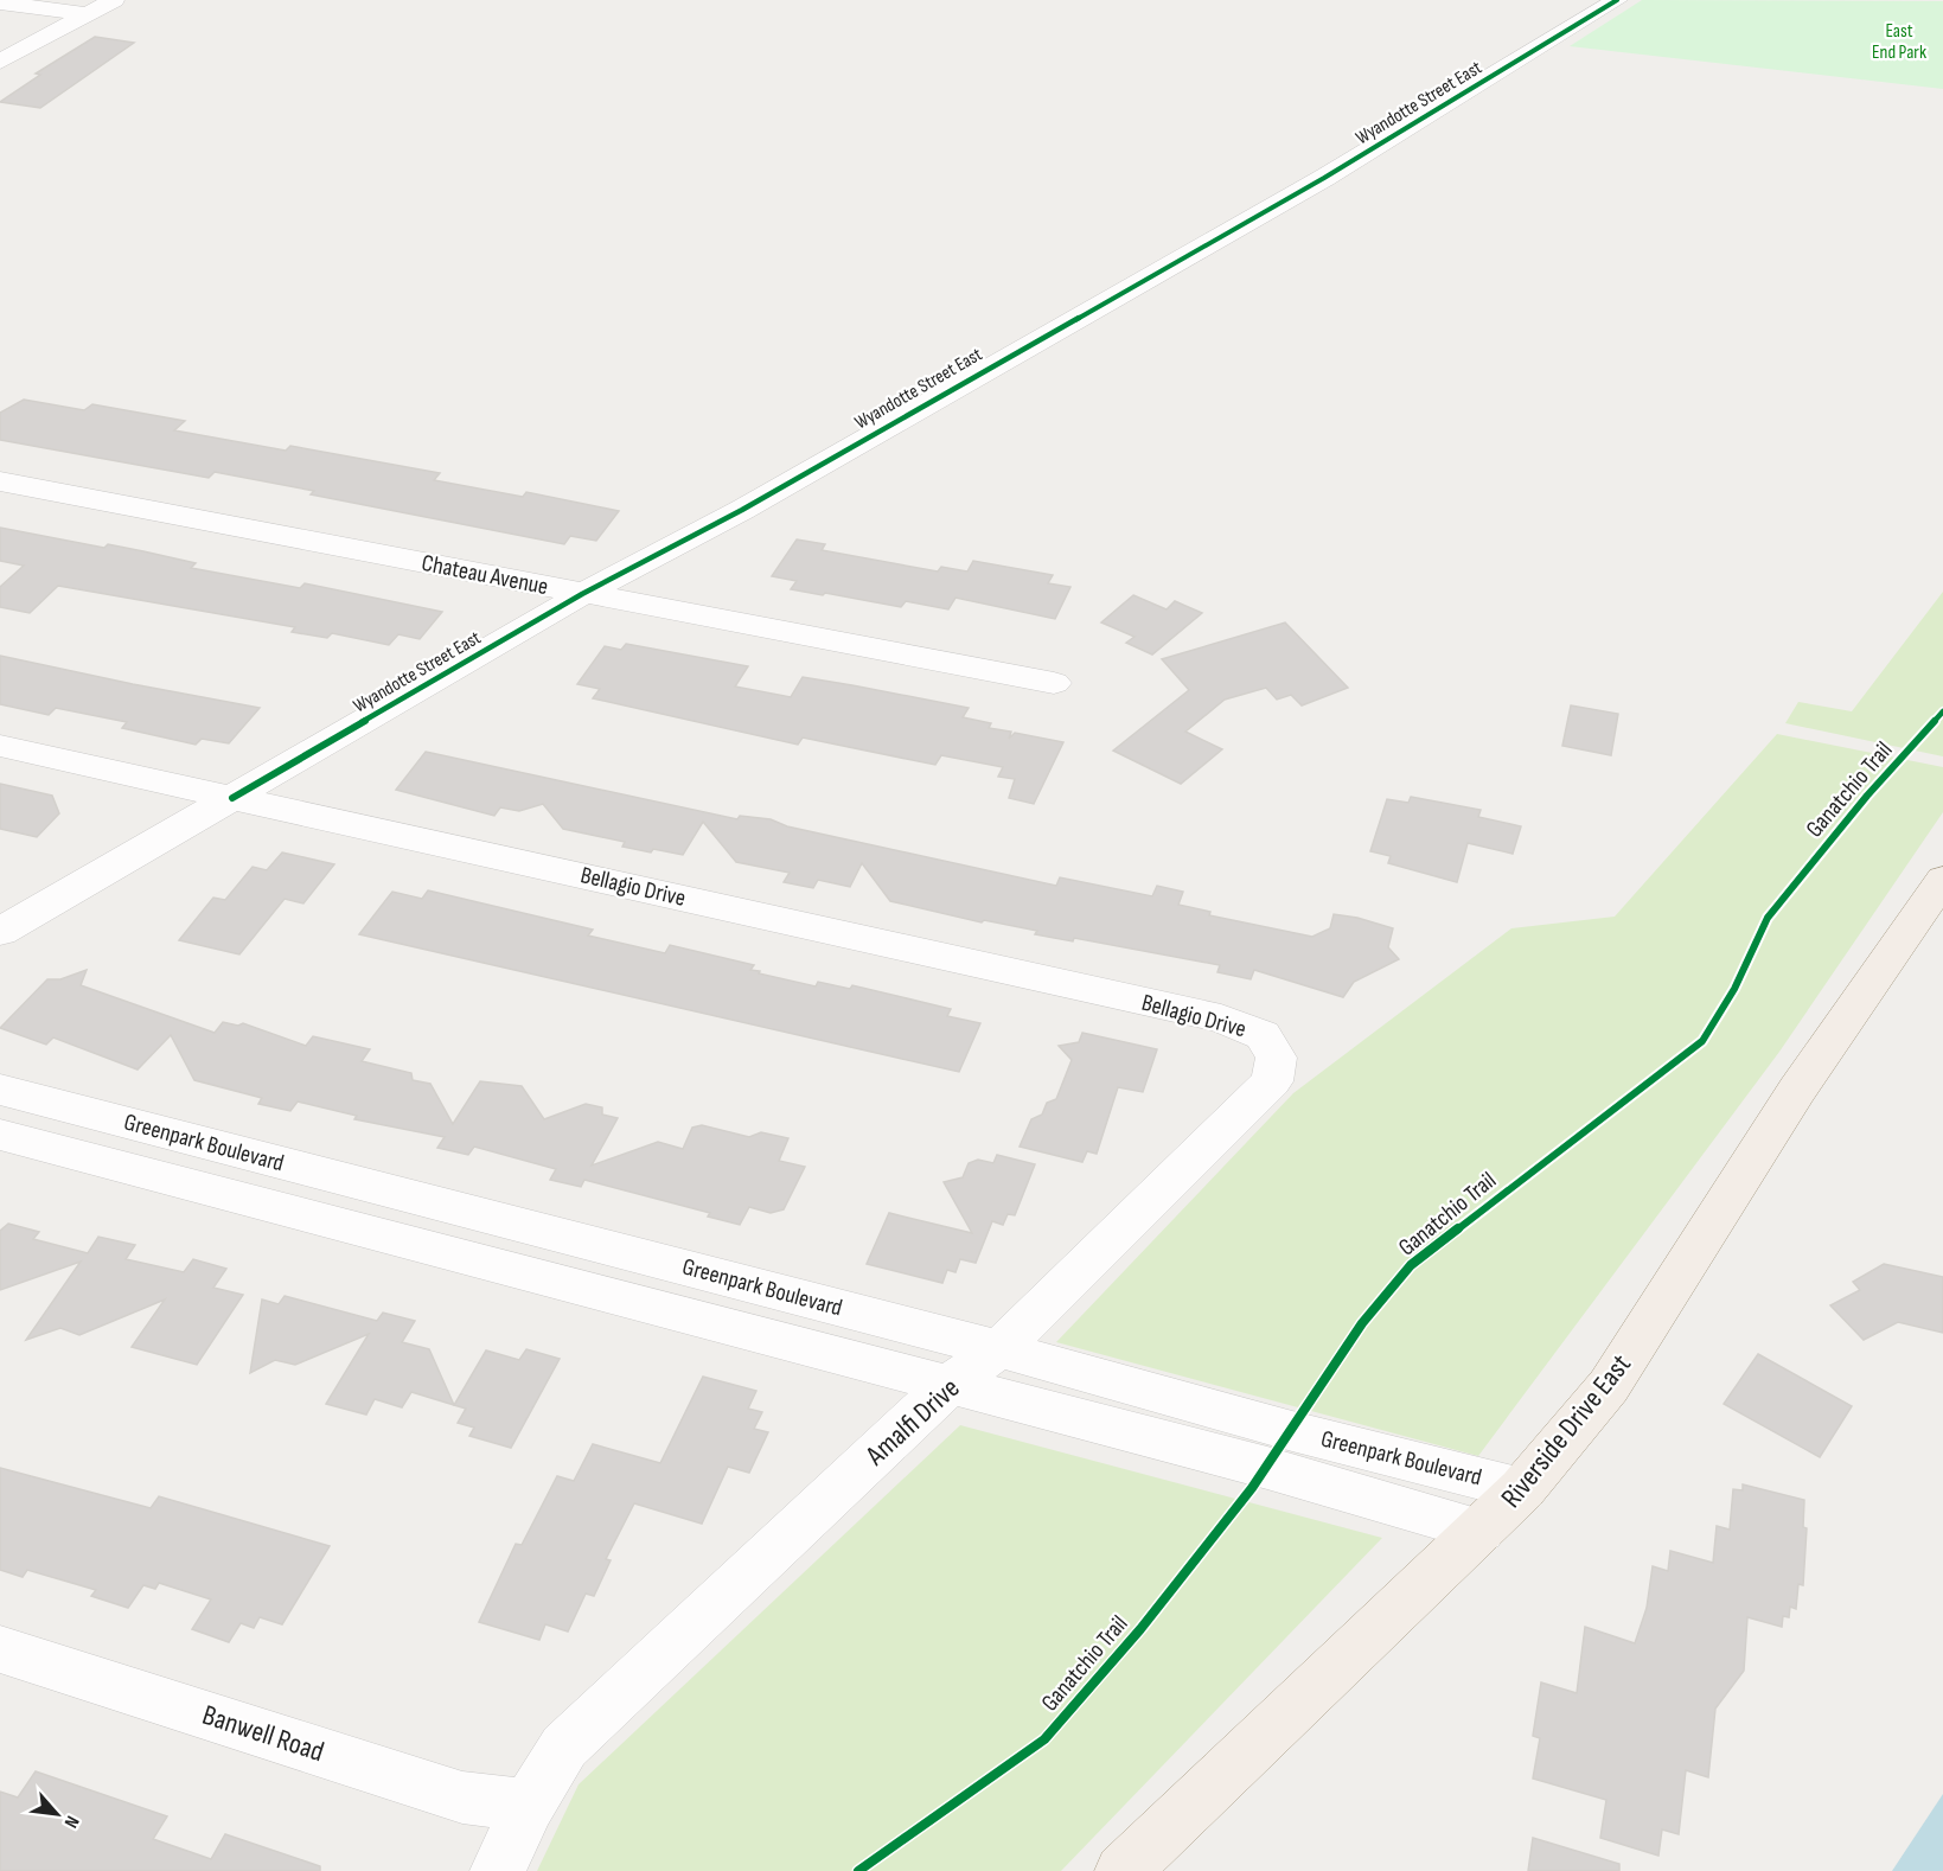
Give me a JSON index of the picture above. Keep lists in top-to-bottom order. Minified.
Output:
{"streets":{"main road":["Riverside Drive East"],"street":["Wyandotte Street East","Chateau Avenue","Bellagio Drive","Greenpark Boulevard","Amalfi Drive","Banwell Road"],"cycle path":["Ganatchio Trail"]},"crossings":[["Wyandotte Street East","Chateau Avenue"],["Wyandotte Street East","Bellagio Drive"],["Bellagio Drive","Amalfi Drive"],["Greenpark Boulevard","Amalfi Drive"],["Greenpark Boulevard","Riverside Drive East"],["Amalfi Drive","Banwell Road"]],"parks":["East End Park"],"north":"bottom right"}
